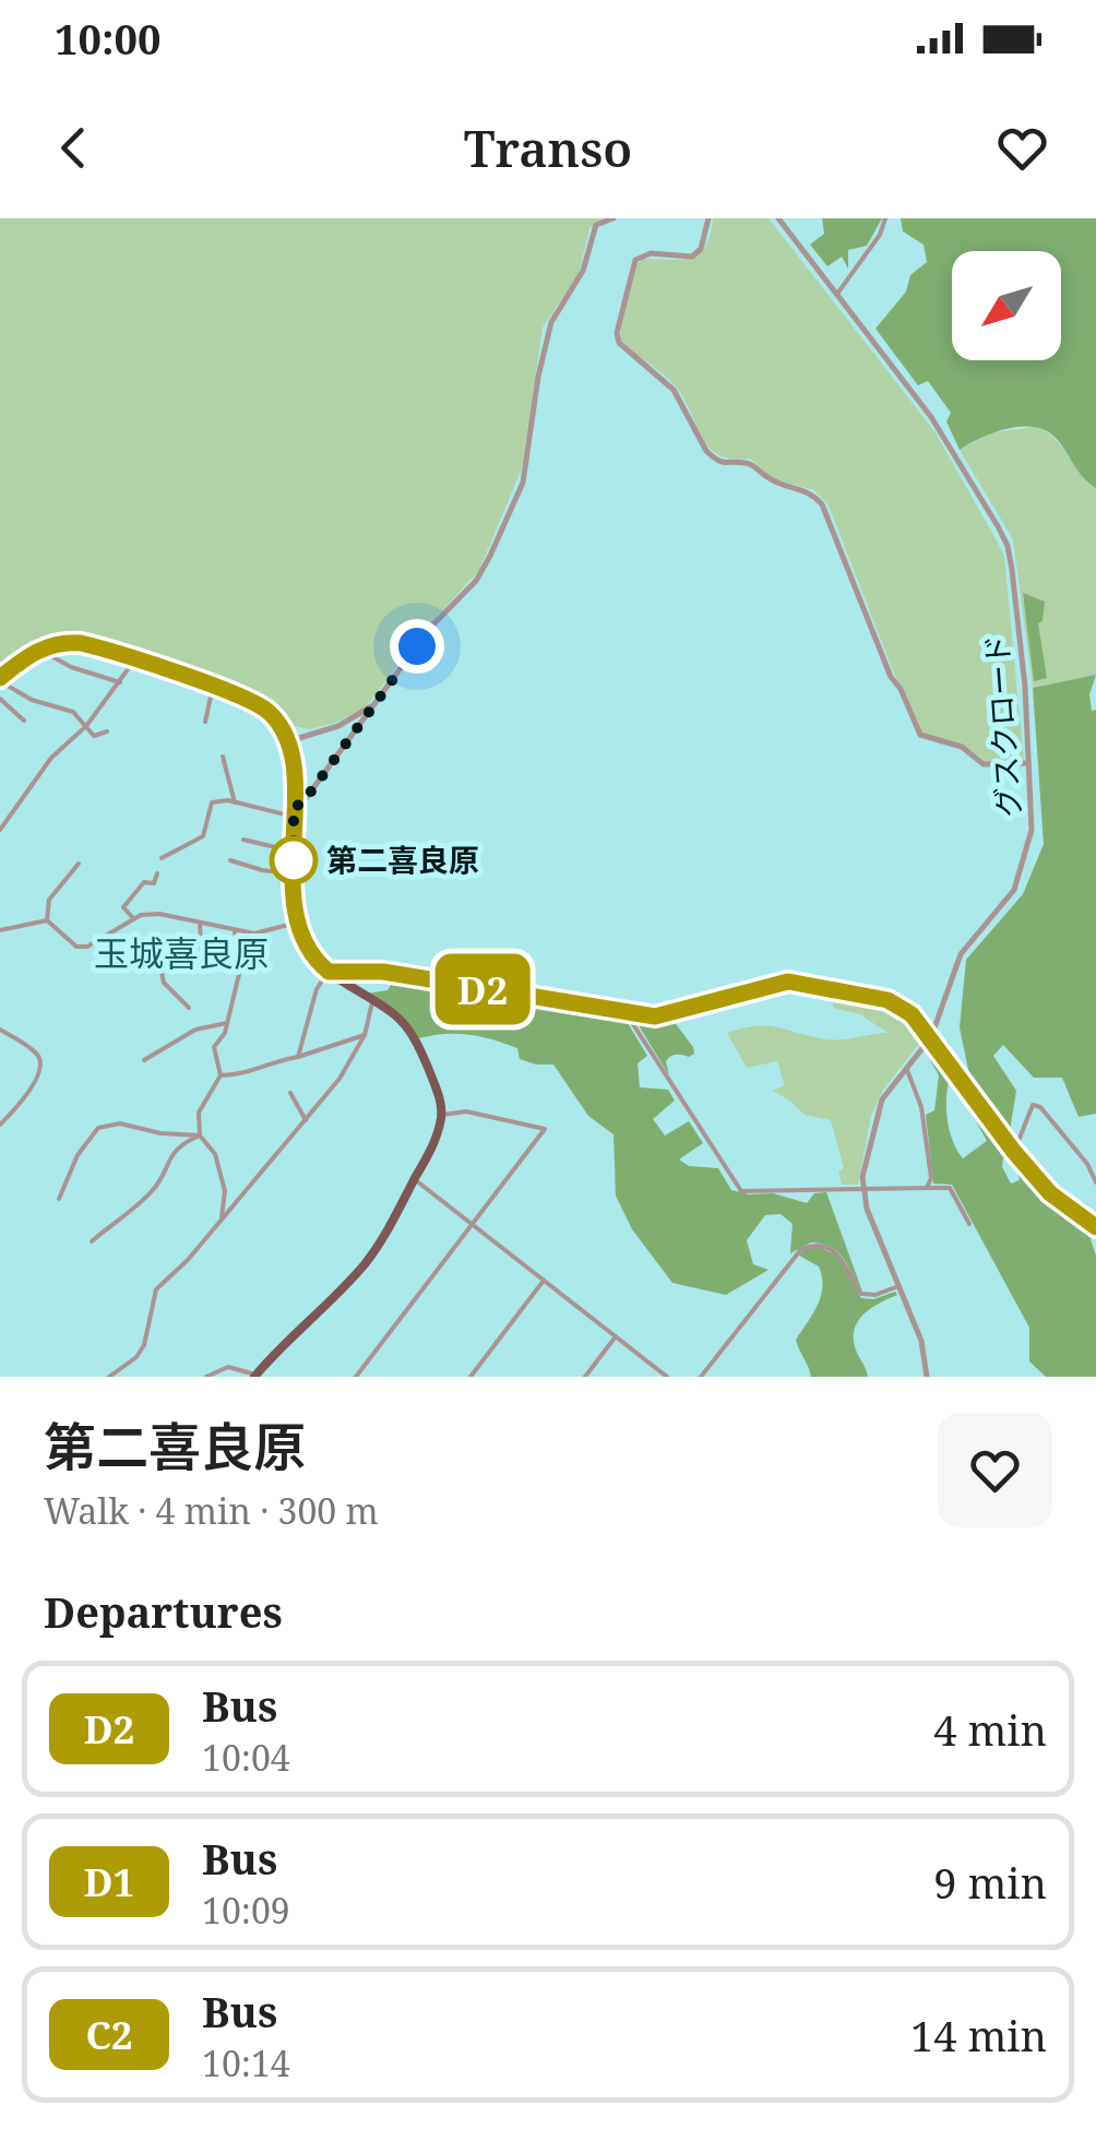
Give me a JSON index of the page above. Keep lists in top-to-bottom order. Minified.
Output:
{"streets":{"street":["グスクロード"]},"districts":["玉城喜良原"],"places":["第二喜良原"],"lines":["bus line D2"],"north":"bottom left","page":{"status":"10:00","header":"Transo","on_map":"D2","heading":[["第二喜良原","Walk · 4 min · 300 m"],"Departures"],"list":[{"mark":"D2","name":"Bus","note":"10:04","value":"4 min"},{"mark":"D1","name":"Bus","note":"10:09","value":"9 min"},{"mark":"C2","name":"Bus","note":"10:14","value":"14 min"}]}}
